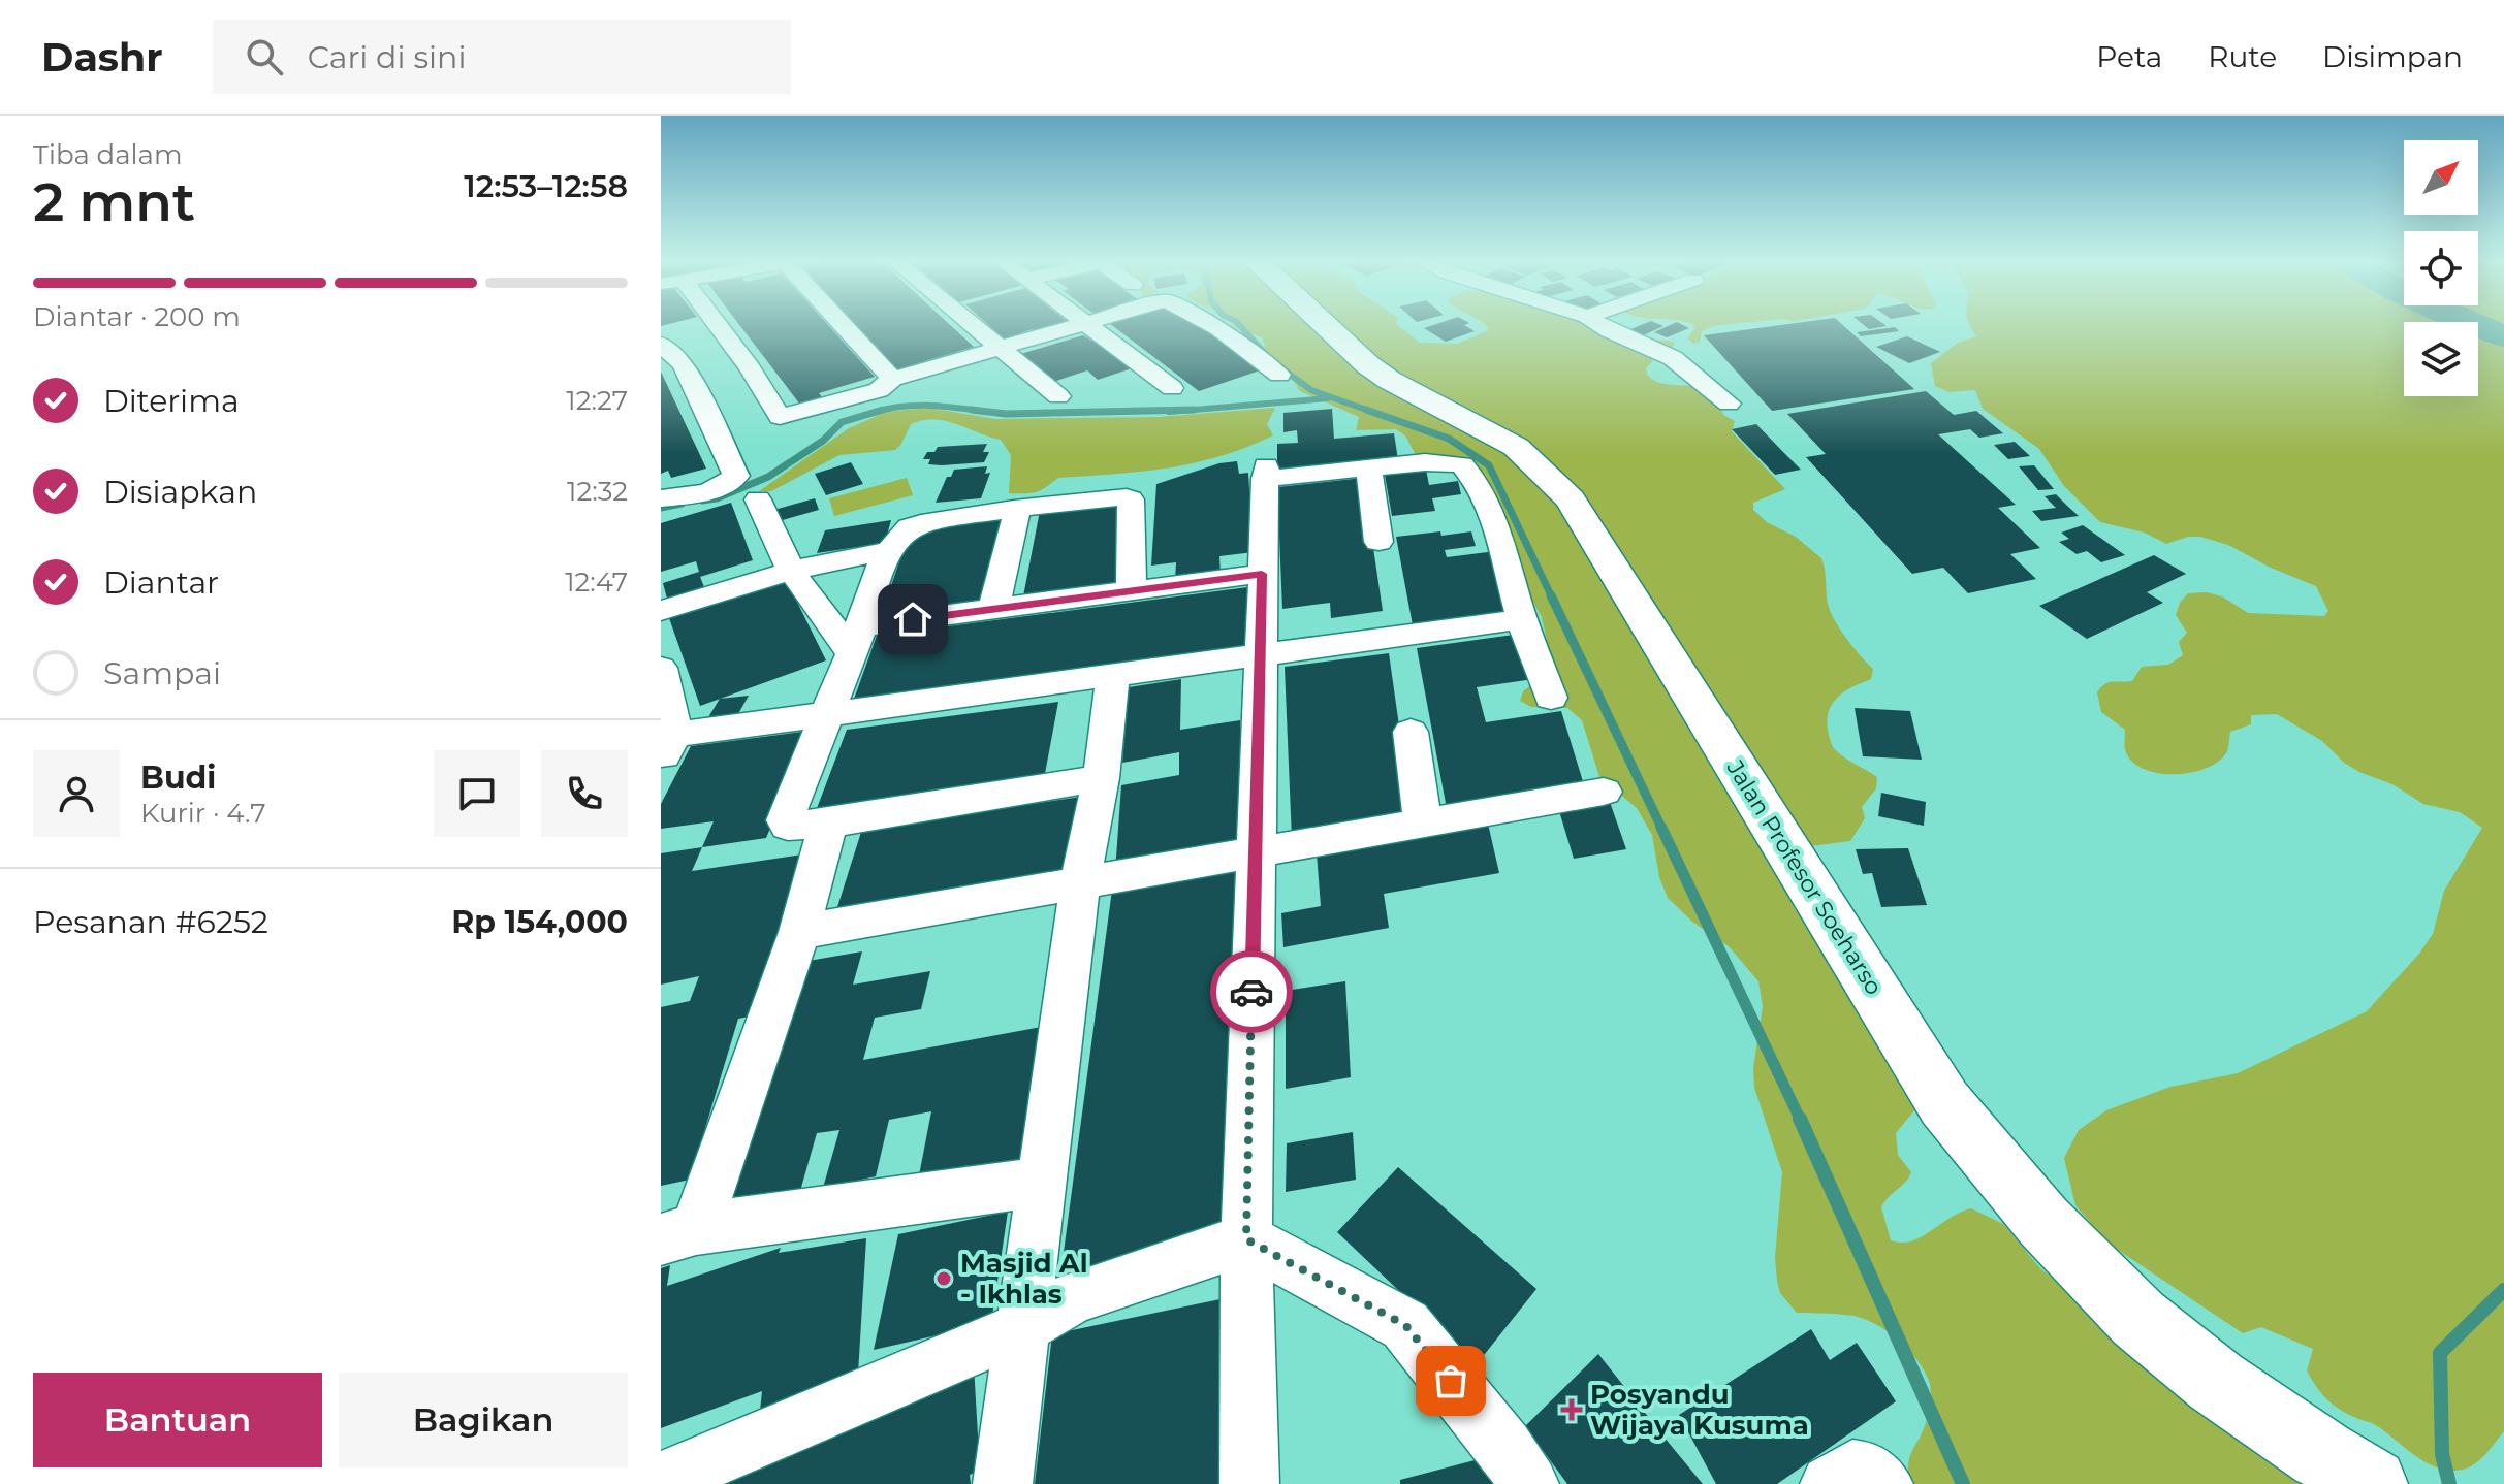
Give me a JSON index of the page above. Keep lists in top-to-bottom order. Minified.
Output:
{"streets":{"main road":["Jalan Profesor Soeharso"]},"places":{"other":["Masjid Al - Ikhlas"],"health":["Posyandu Wijaya Kusuma"]},"north":"top right","page":{"header":"Dashr","search":"Cari di sini","nav":["Peta","Rute","Disimpan"],"heading":["2 mnt","Tiba dalam","12:53–12:58"],"panel":["Budi","Kurir · 4.7","Pesanan #6252","Rp 154,000"],"bar":"Diantar · 200 m","list":[["Diterima","12:27"],["Disiapkan","12:32"],["Diantar","12:47"],"Sampai"],"buttons":["Bantuan","Bagikan"]}}
